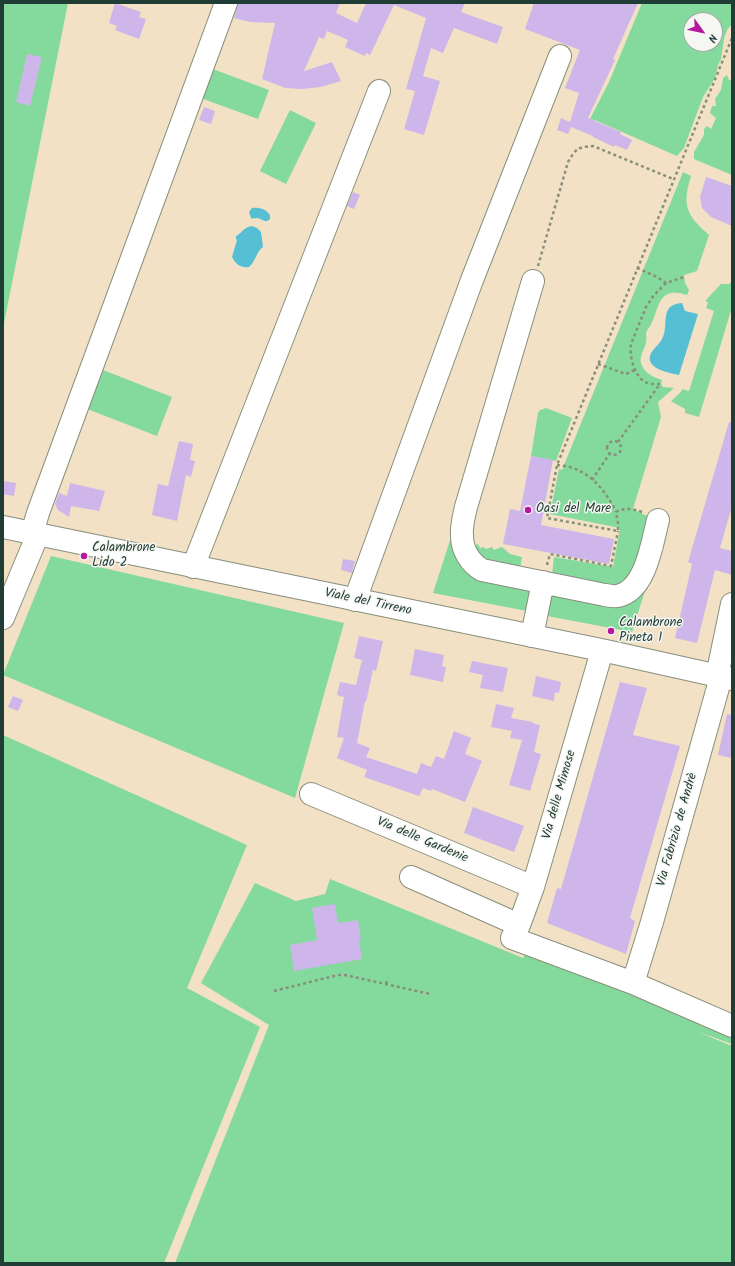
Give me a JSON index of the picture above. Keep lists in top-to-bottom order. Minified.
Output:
{"streets":{"street":["Viale del Tirreno","Via delle Mimose","Via Fabrizio de Andrè","Via delle Gardenie"]},"crossings":[["Viale del Tirreno","Via delle Mimose"],["Viale del Tirreno","Via Fabrizio de Andrè"],["Via delle Mimose","Via delle Gardenie"]],"places":["Oasi del Mare","Calambrone Lido 2","Calambrone Pineta 1"],"north":"bottom right"}
